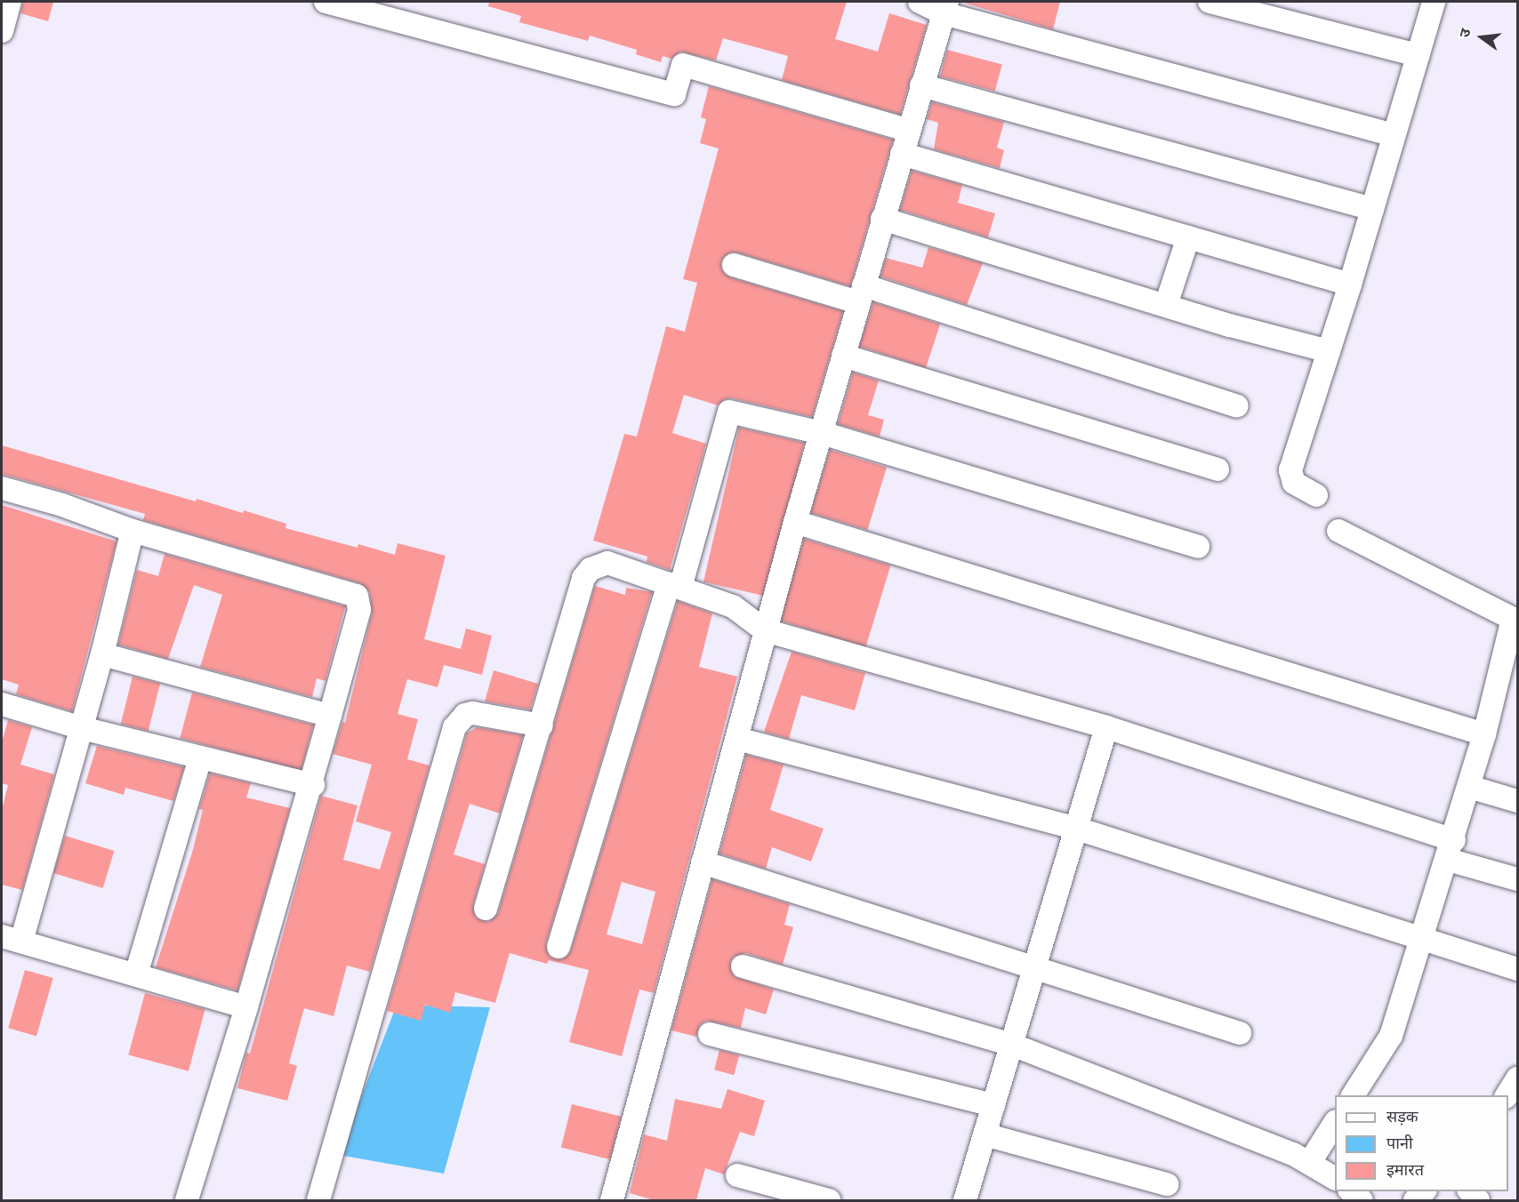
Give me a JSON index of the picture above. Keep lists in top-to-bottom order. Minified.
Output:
{"legend":["सड़क","पानी","इमारत"],"north":"left"}
